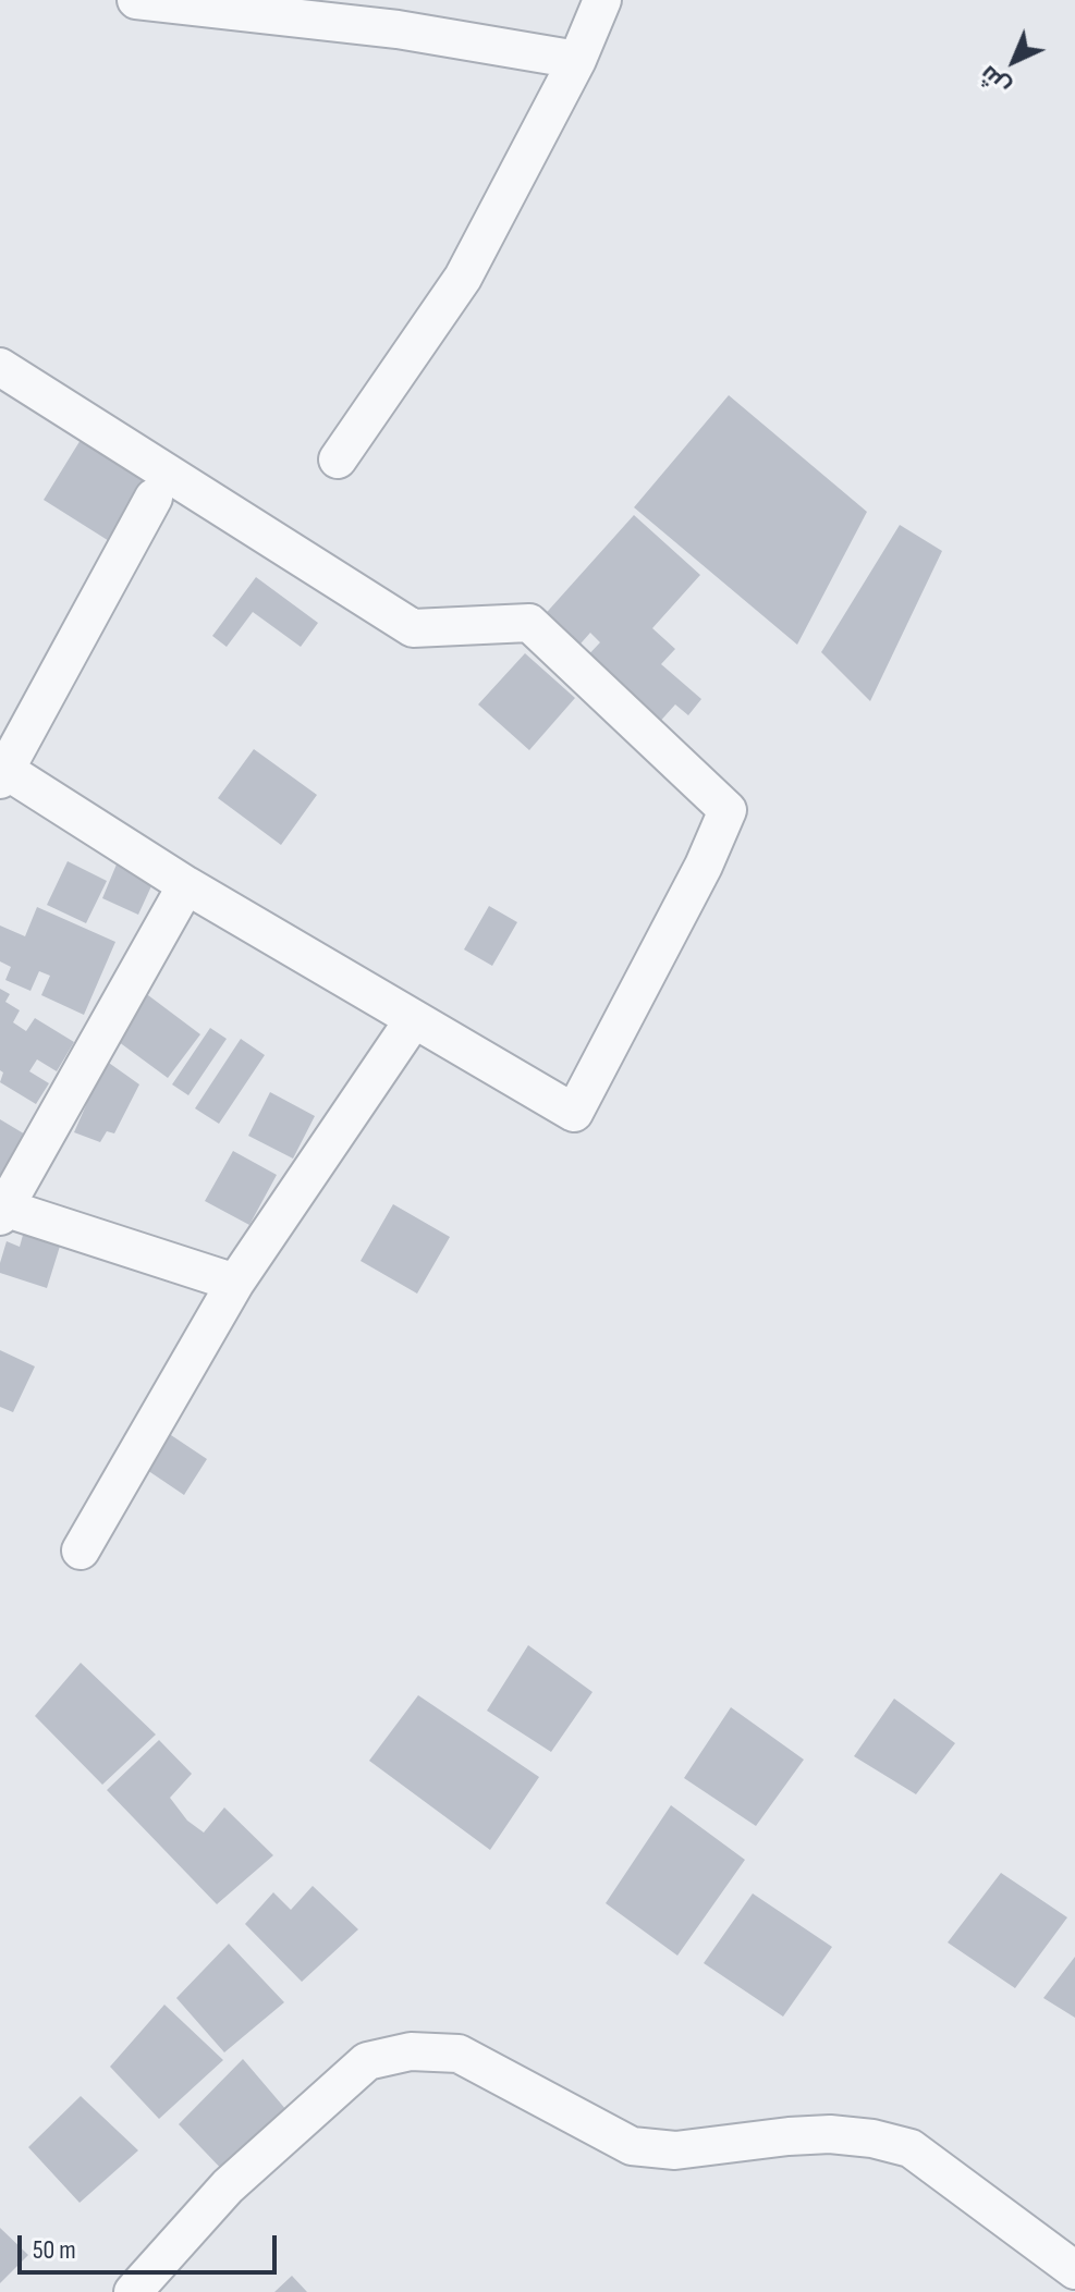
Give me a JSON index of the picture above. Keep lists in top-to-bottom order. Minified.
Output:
{"scale_bar":"50 m","north":"bottom left"}
